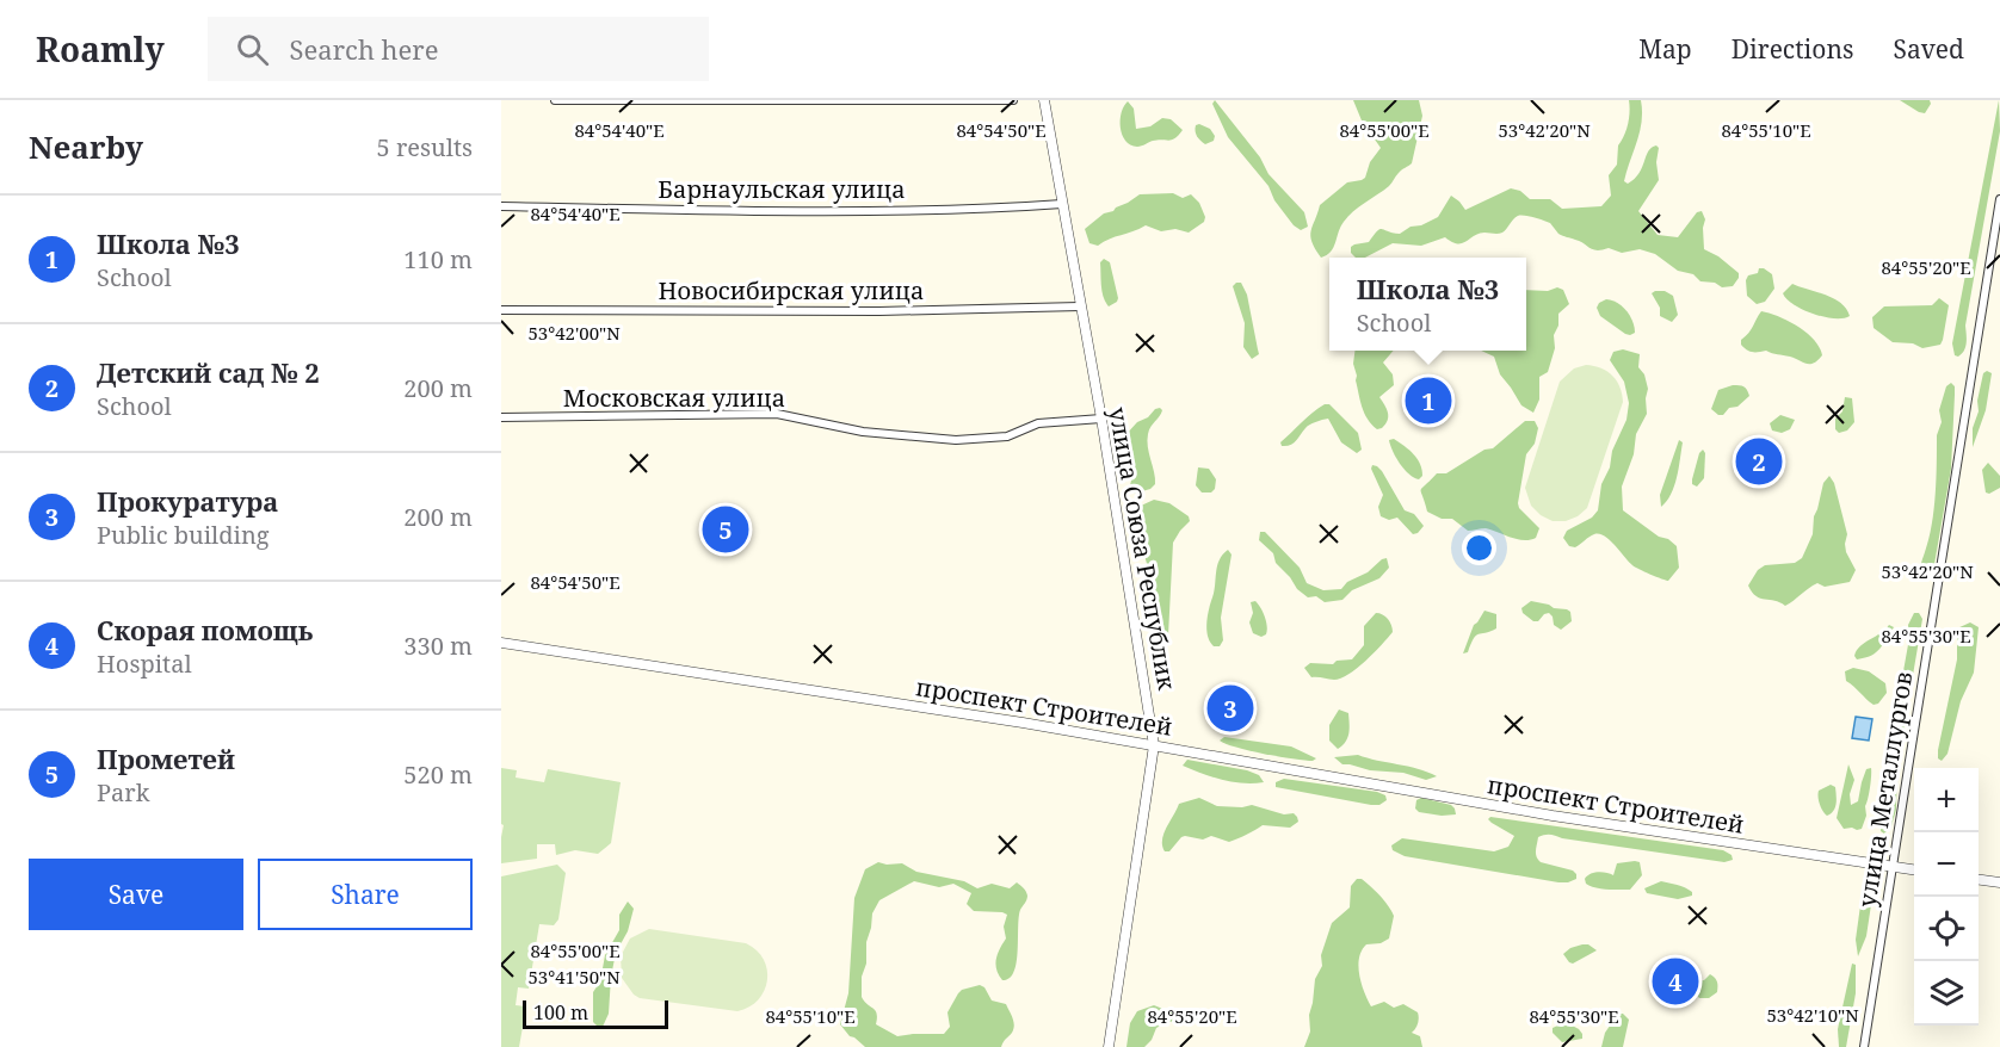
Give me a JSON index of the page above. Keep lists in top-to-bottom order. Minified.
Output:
{"streets":{"street":["Барнаульская улица","Новосибирская улица","Московская улица","улица Союза Республик","проспект Строителей","улица Металлургов"]},"crossings":[["Барнаульская улица","улица Союза Республик"],["Новосибирская улица","улица Союза Республик"],["Московская улица","улица Союза Республик"],["улица Союза Республик","проспект Строителей"],["проспект Строителей","улица Металлургов"]],"scale_bar":"100 m","page":{"header":"Roamly","search":"Search here","nav":["Map","Directions","Saved"],"heading":["Nearby","5 results"],"list":[{"mark":"1","name":"Школа №3","note":"School","value":"110 m"},{"mark":"2","name":"Детский сад № 2","note":"School","value":"200 m"},{"mark":"3","name":"Прокуратура","note":"Public building","value":"200 m"},{"mark":"4","name":"Скорая помощь","note":"Hospital","value":"330 m"},{"mark":"5","name":"Прометей","note":"Park","value":"520 m"}],"popup":["Школа №3","School"],"pins":["1","2","5","3","4"],"map_buttons":["+","−"],"buttons":["Save","Share"],"scale":"100 m"},"coordinates":["84°54'40\"E","84°54'50\"E","84°55'00\"E","84°55'10\"E","53°42'20\"N","84°55'20\"E","53°42'00\"N","84°55'30\"E","53°41'50\"N","53°42'10\"N"]}
